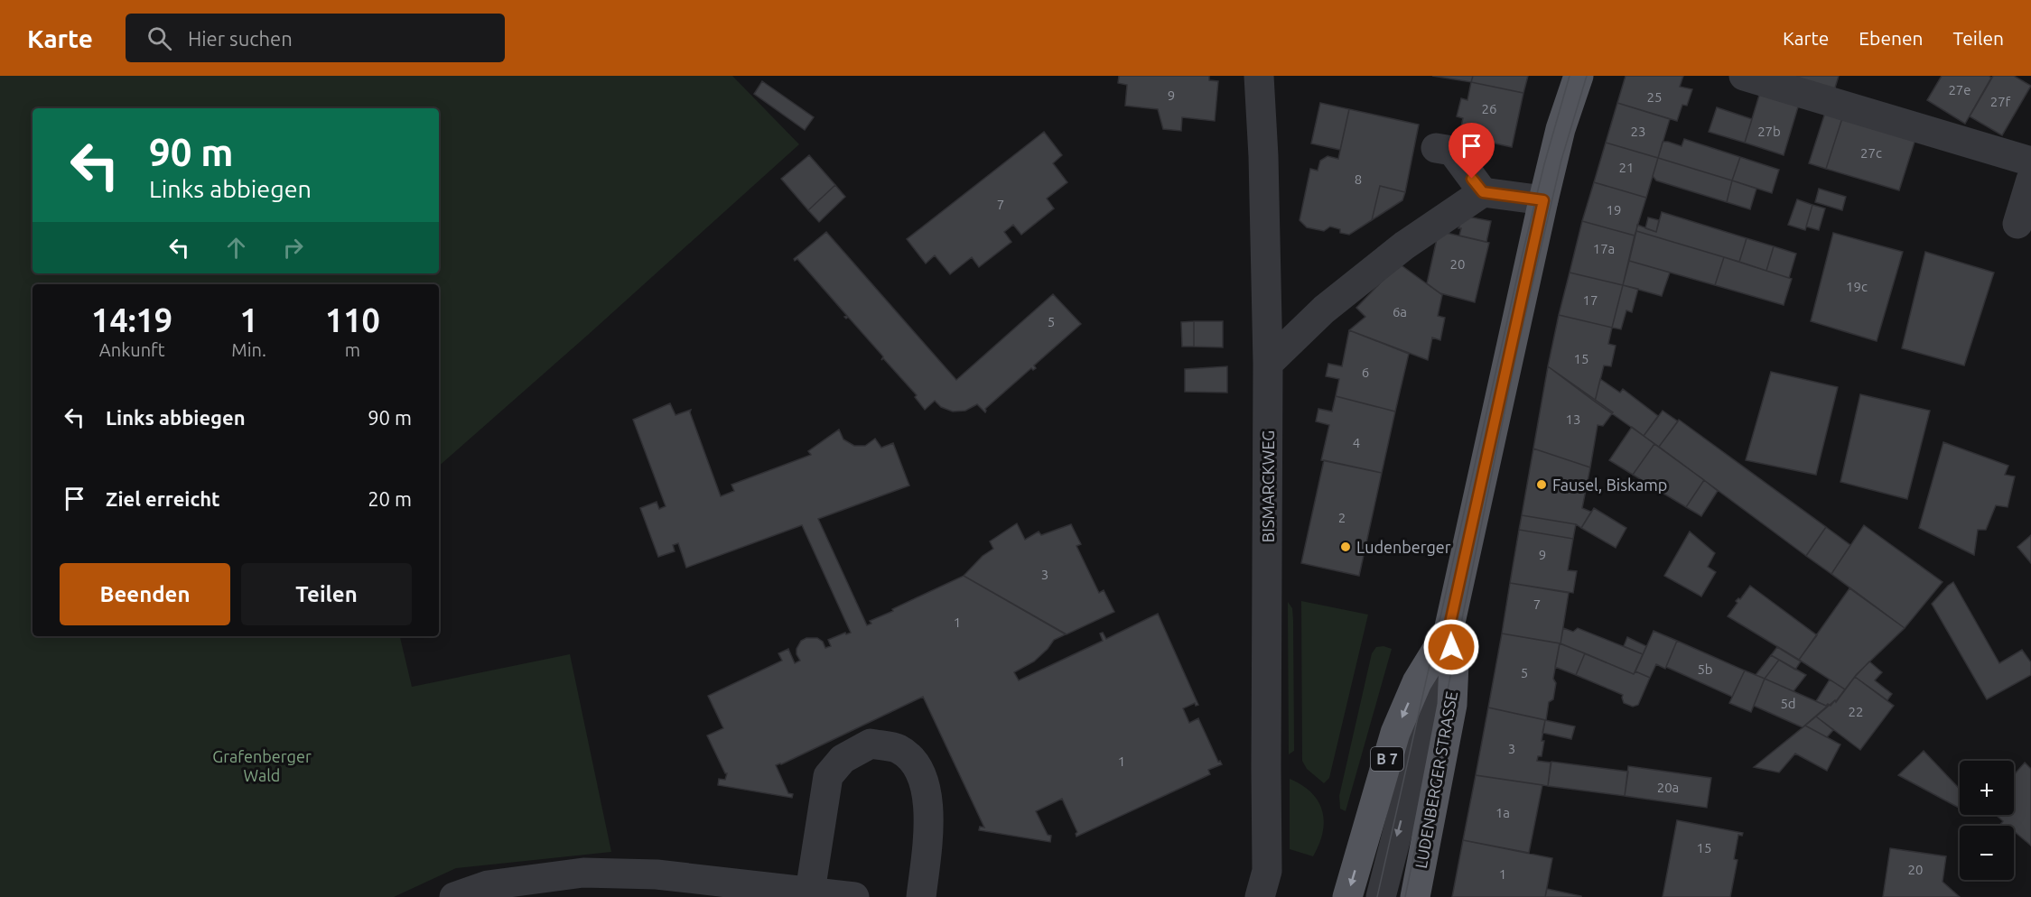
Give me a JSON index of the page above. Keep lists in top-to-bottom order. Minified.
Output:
{"streets":{"main road":["B 7","LUDENBERGER STRASSE"],"street":["BISMARCKWEG"]},"parks":["Grafenberger Wald"],"places":["Fausel, Biskamp","Ludenberger"],"house_numbers":["27e","9","25","27f","26","23","27b","27c","21","8","7","19","17a","20","19c","17","6a","5","15","6","13","4","2","9","3","7","1","5b","5","5d","22","3","1","20a","1a","15","20","1"],"page":{"header":"Karte","search":"Hier suchen","nav":["Karte","Ebenen","Teilen"],"turn":["90 m","Links abbiegen"],"eta":["14:19","Ankunft","1","Min.","110","m"],"list":[{"name":"Links abbiegen","value":"90 m"},{"name":"Ziel erreicht","value":"20 m"}],"buttons":["Beenden","Teilen"],"map_buttons":["+","−"]}}
